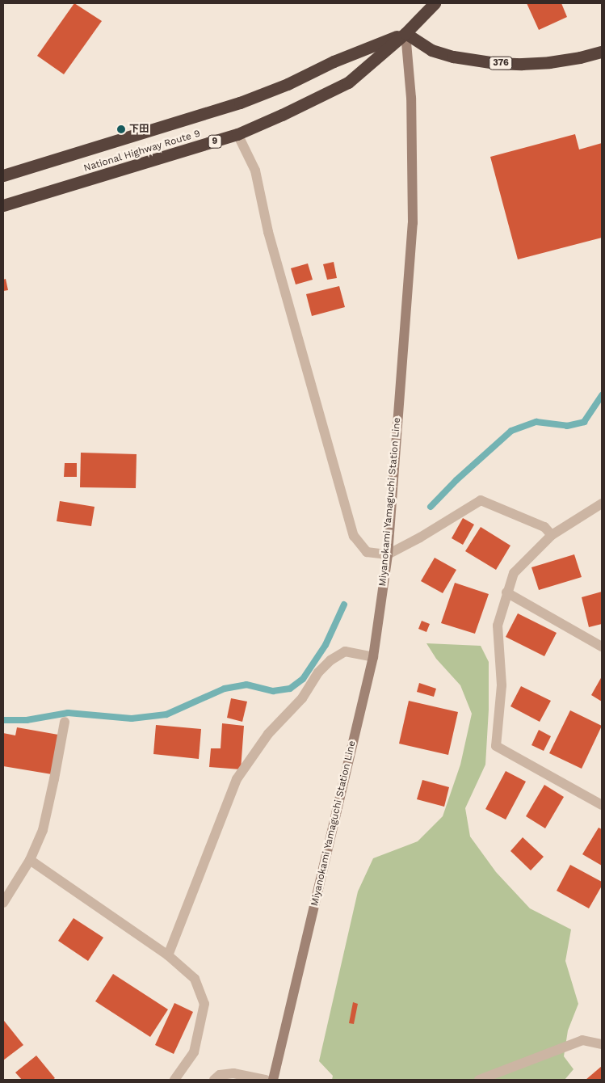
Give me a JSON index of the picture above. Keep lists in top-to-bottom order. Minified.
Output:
{"streets":{"highway":["376","9","National Highway Route 9"],"main road":["Miyanokami Yamaguchi Station Line"]},"crossings":[["376","National Highway Route 9"],["376","Miyanokami Yamaguchi Station Line"],["National Highway Route 9","Miyanokami Yamaguchi Station Line"]],"places":["下田"]}
